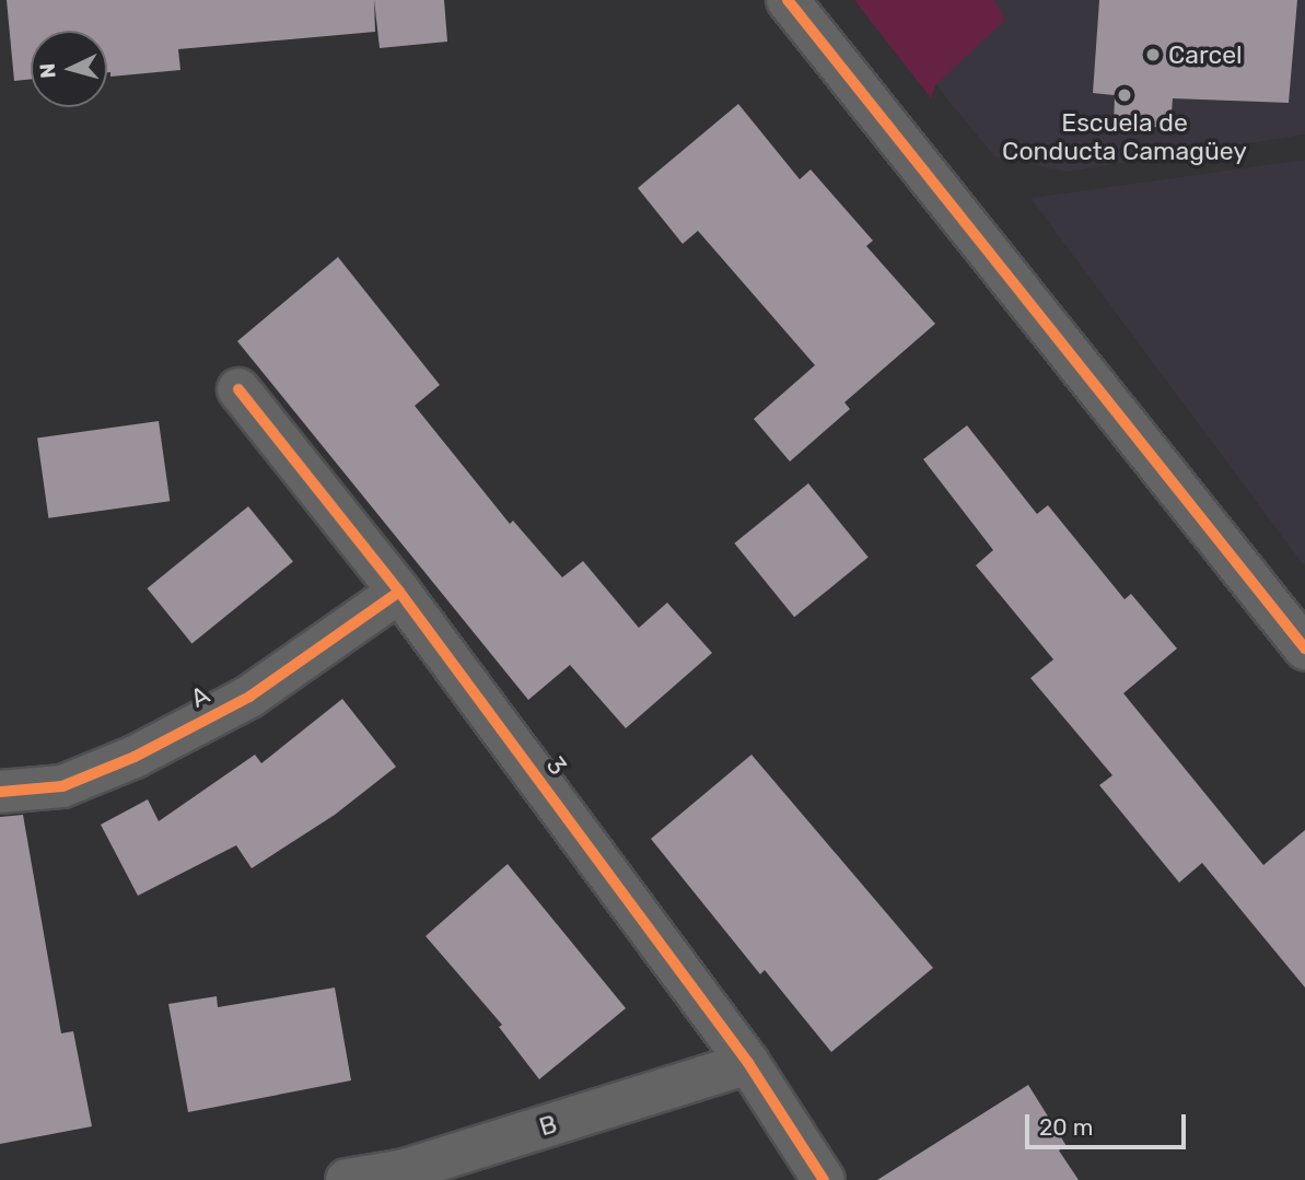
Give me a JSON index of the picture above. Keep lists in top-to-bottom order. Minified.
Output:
{"streets":{"street":["A","3","B"]},"crossings":[["A","3"],["3","B"]],"places":["Carcel","Escuela de Conducta Camagüey"],"scale_bar":"20 m","north":"left"}
